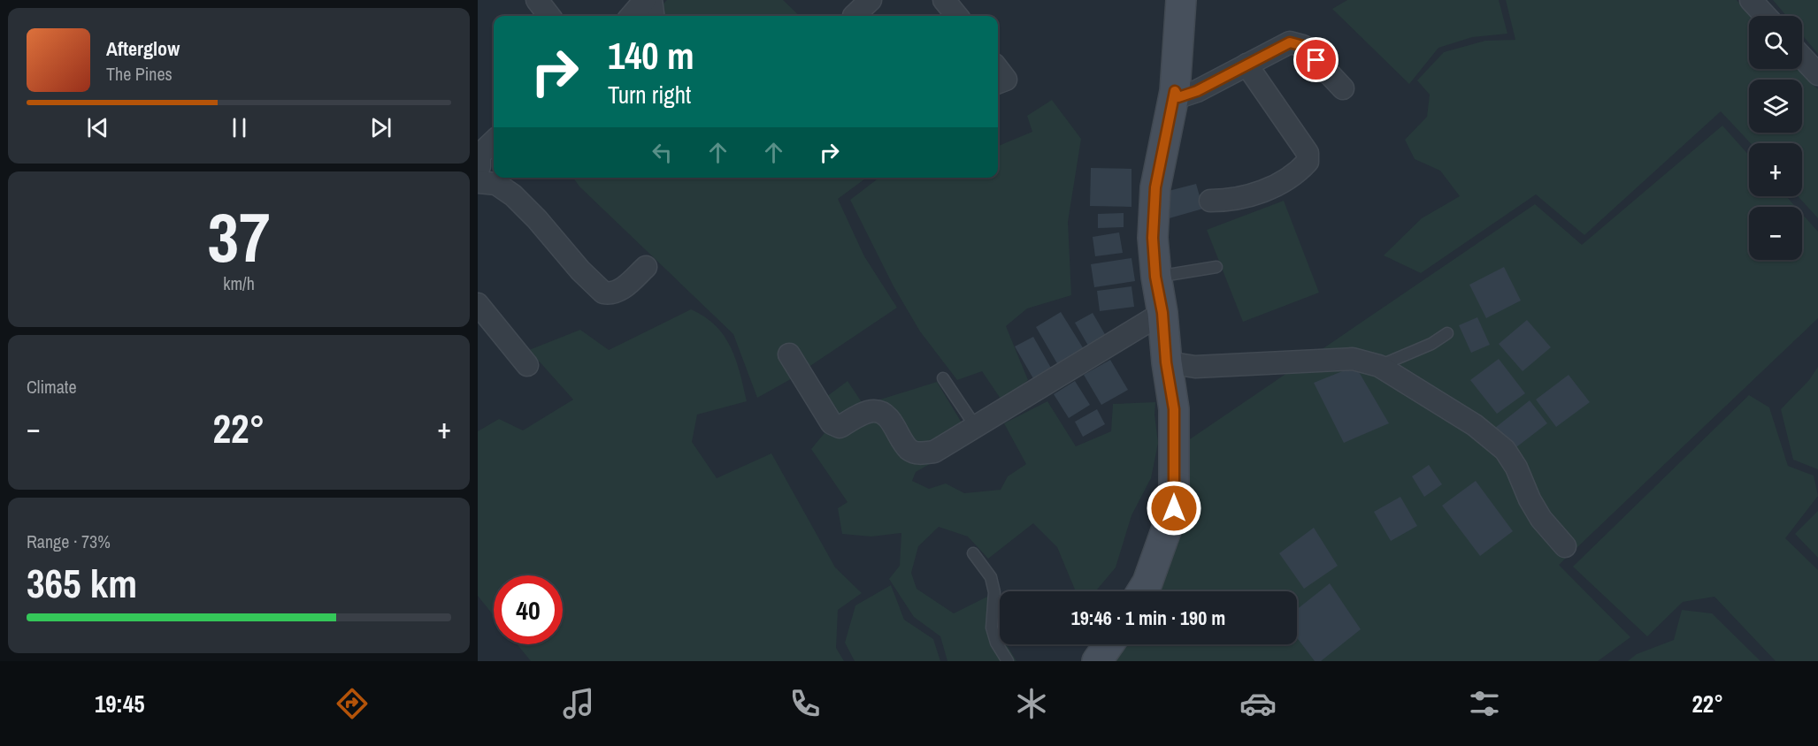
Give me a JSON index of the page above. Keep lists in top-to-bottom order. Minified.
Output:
{"page":{"map_buttons":["+","−"],"turn":["140 m","Turn right"],"song":["Afterglow","The Pines"],"tile":[["37","km/h"],"Climate",["Range · 73%","365 km"]],"heat":["−","22°","+"],"limit":"40","trip":"19:46 · 1 min · 190 m","tabs":["19:45","22°"]}}
